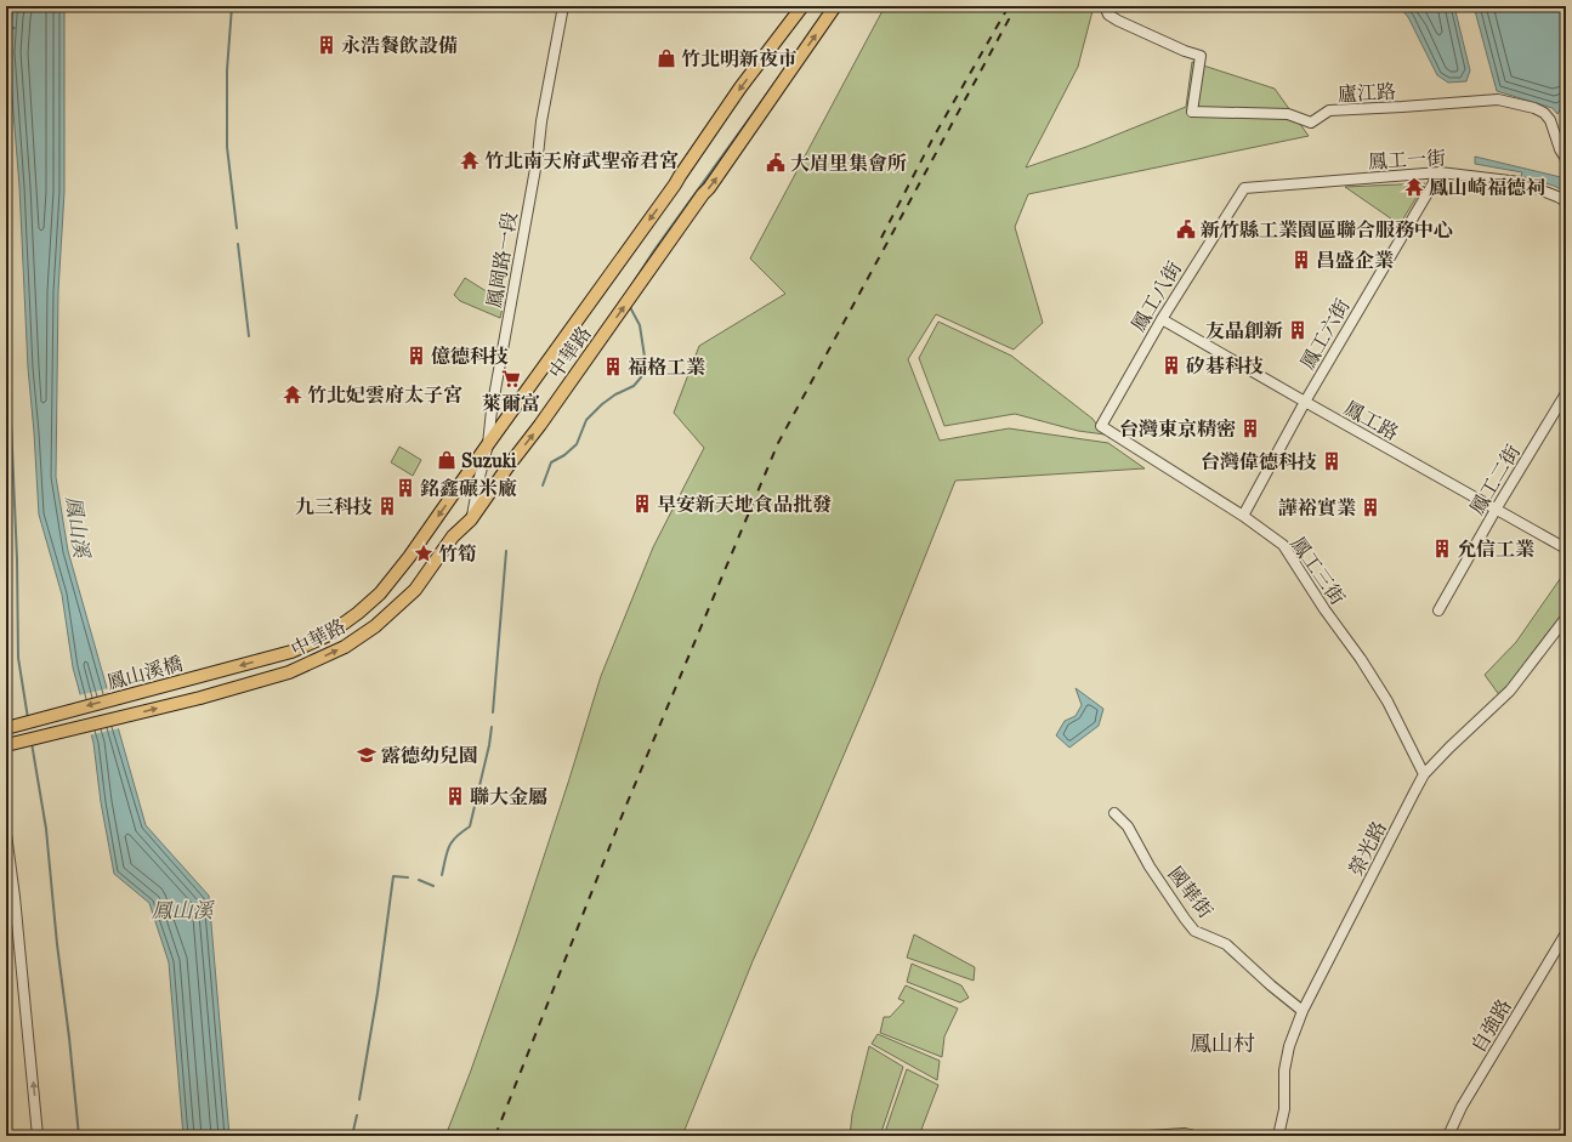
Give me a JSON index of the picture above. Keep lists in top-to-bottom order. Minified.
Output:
{"streets":{"main road":["中華路","鳳山溪橋"],"street":["廬江路","鳳工一街","鳳岡路一段","鳳工八街","鳳工六街","鳳工路","鳳工二街","鳳工三街","榮光路","國華街","自強路"]},"crossings":[["鳳工一街","鳳工八街"],["鳳工一街","鳳工六街"],["鳳岡路一段","中華路"],["鳳工八街","鳳工路"],["鳳工八街","鳳工三街"],["鳳工六街","鳳工路"],["鳳工六街","鳳工三街"],["中華路","鳳山溪橋"],["鳳工路","鳳工二街"],["鳳工三街","榮光路"],["榮光路","國華街"]],"districts":["鳳山村"],"water":["鳳山溪"],"places":{"building":["永浩餐飲設備","昌盛企業","友晶創新","億德科技","矽碁科技","福格工業","台灣東京精密","台灣偉德科技","銘鑫碾米廠","早安新天地食品批發","九三科技","譁裕實業","允信工業","聯大金屬"],"shop":["竹北明新夜市","Suzuki"],"temple":["竹北南天府武聖帝君宮","鳳山崎福德祠","竹北妃雲府太子宮"],"public building":["大眉里集會所","新竹縣工業園區聯合服務中心"],"supermarket":["萊爾富"],"place":["竹筍"],"school or university":["露德幼兒園"]}}
